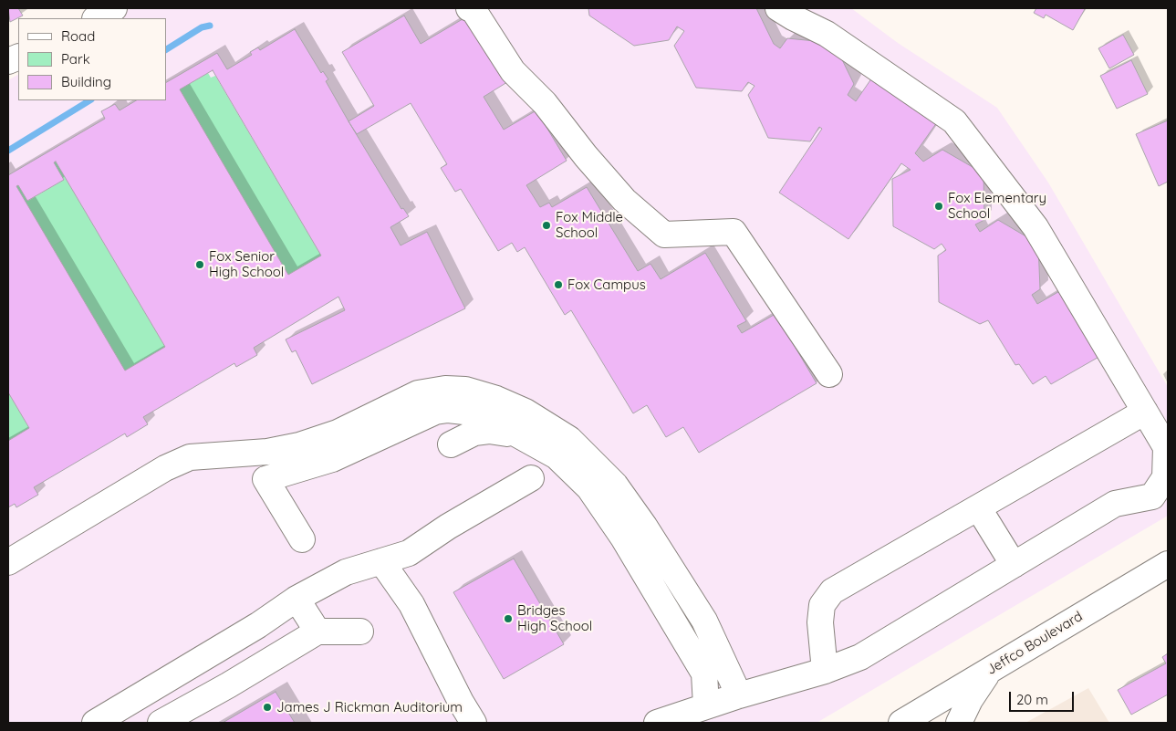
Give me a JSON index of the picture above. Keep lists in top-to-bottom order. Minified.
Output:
{"streets":{"main road":["Jeffco Boulevard"]},"places":["Fox Elementary School","Fox Middle School","Fox Senior High School","Fox Campus","Bridges High School","James J Rickman Auditorium"],"legend":["Road","Park","Building"],"scale_bar":"20 m"}
